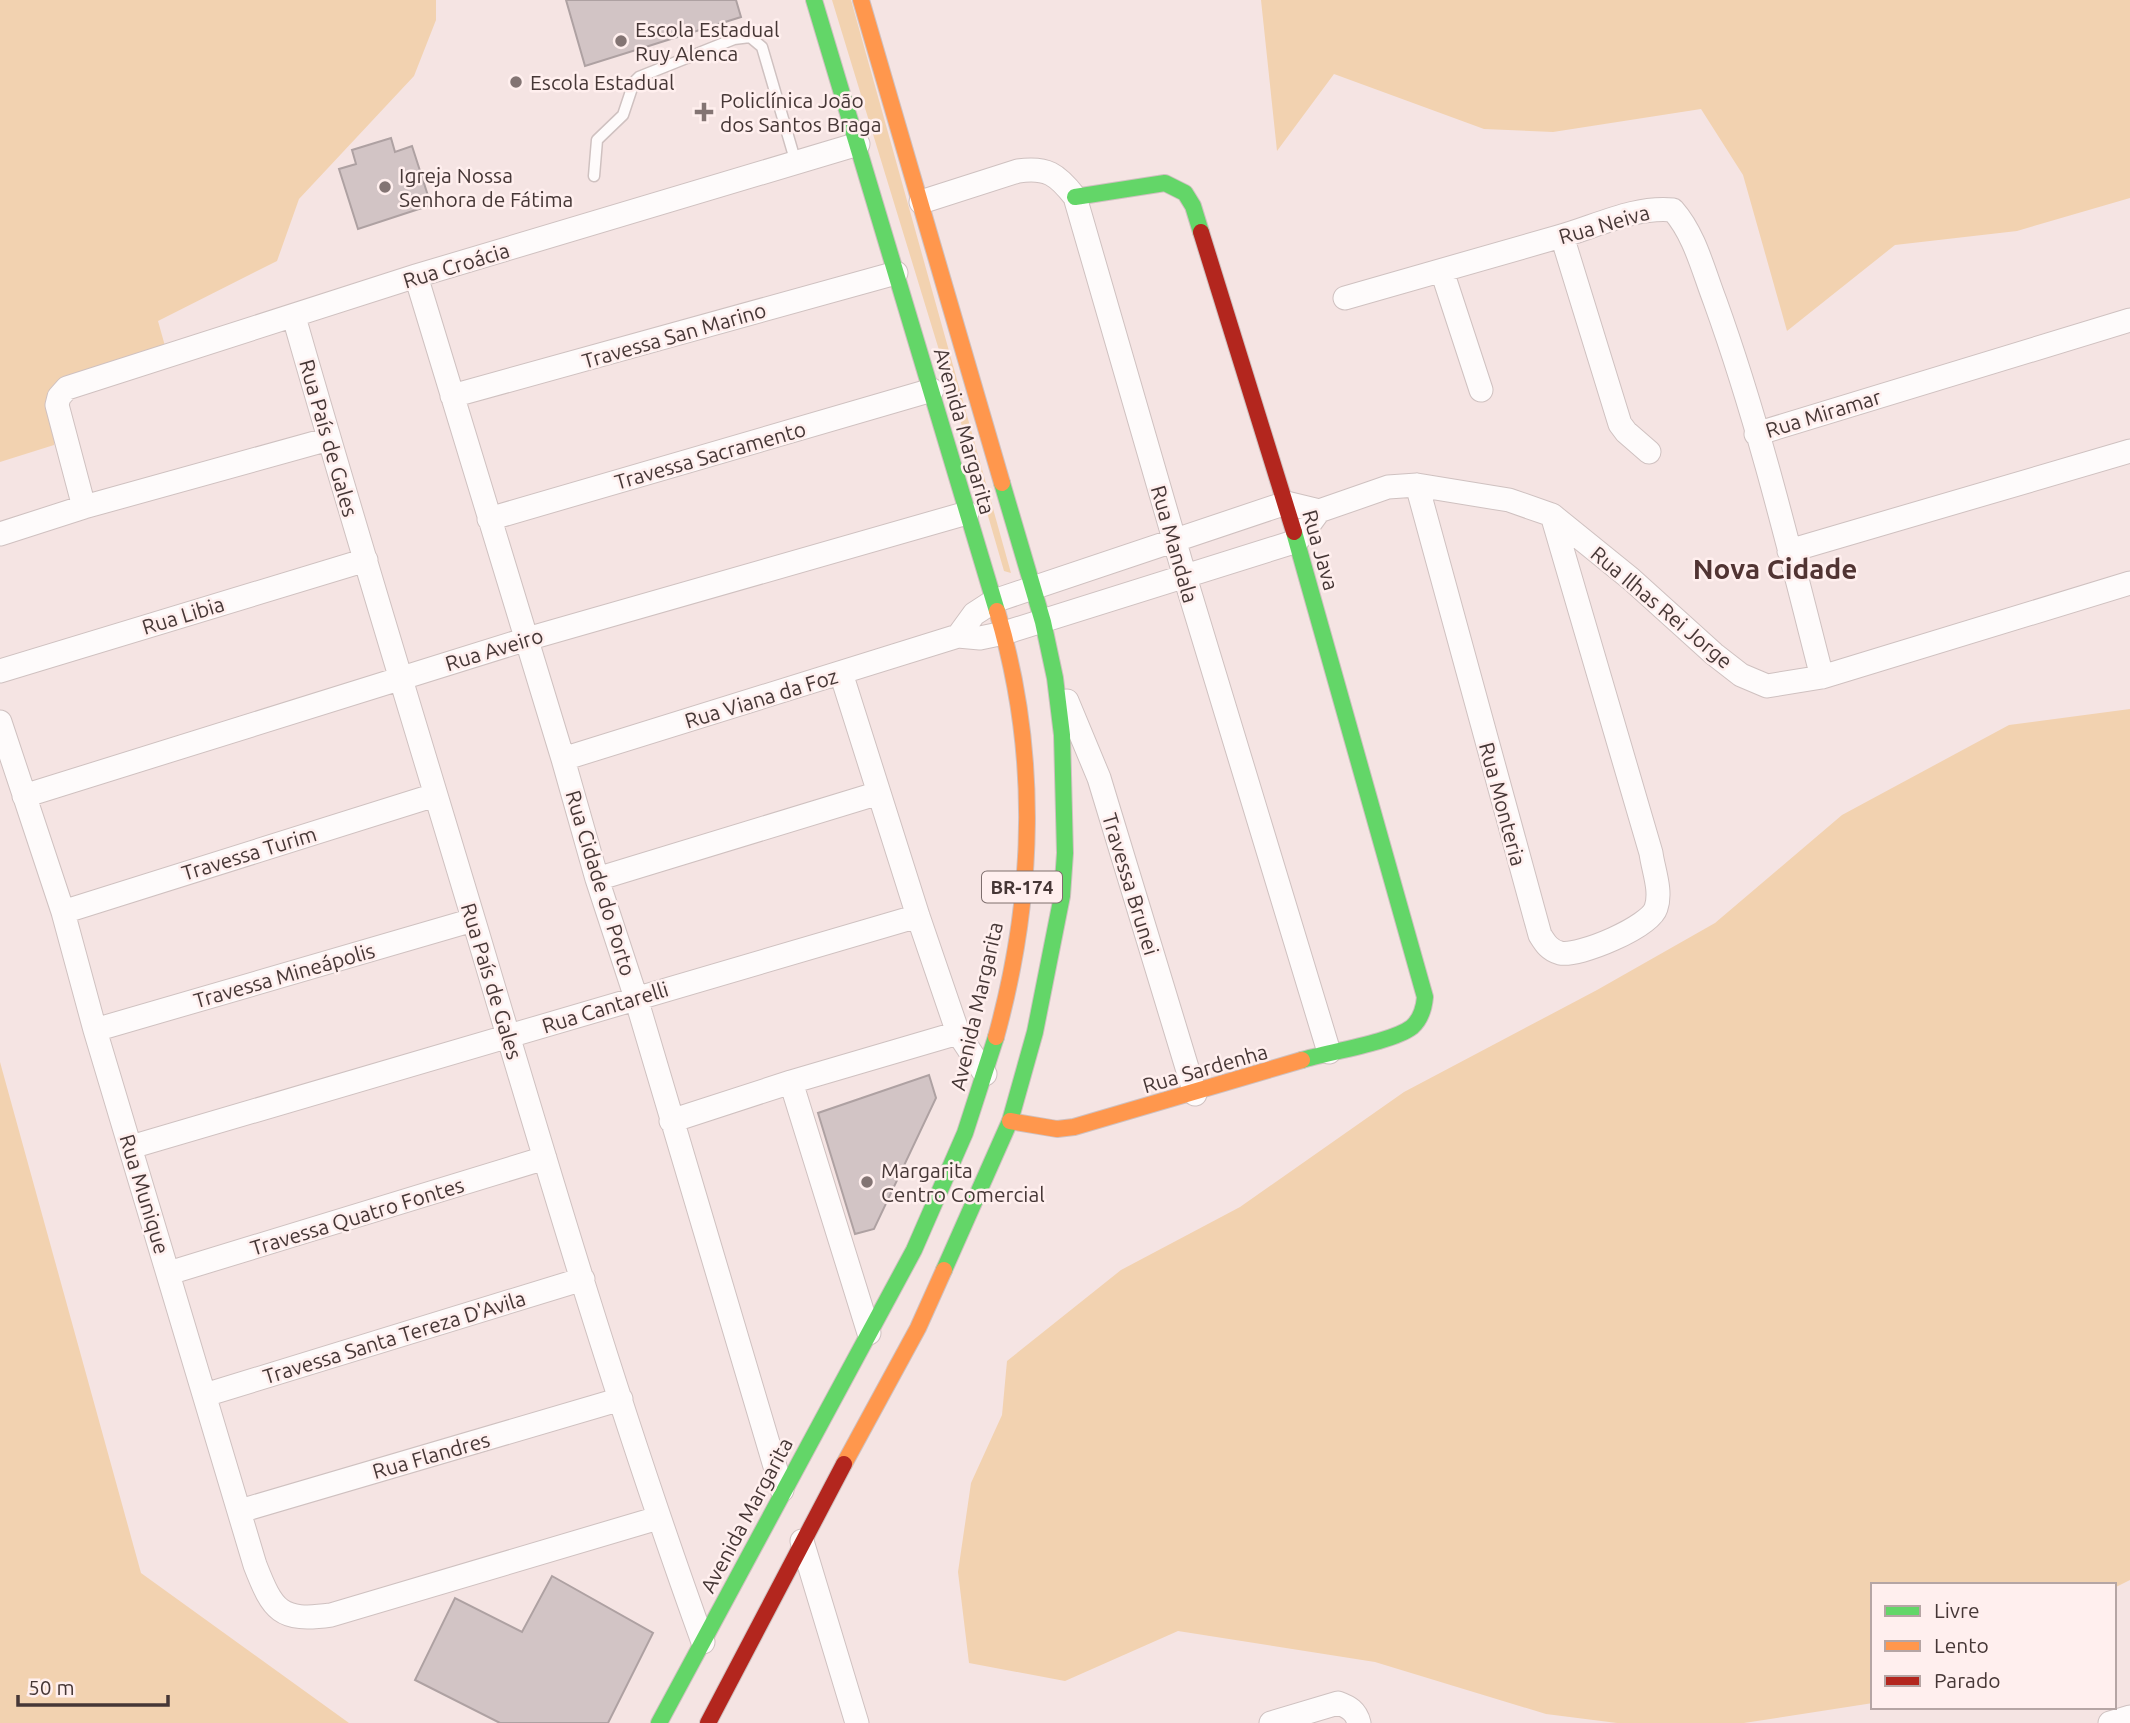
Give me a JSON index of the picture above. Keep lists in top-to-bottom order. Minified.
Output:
{"streets":{"main road":["Avenida Margarita","Rua Java","BR-174","Rua Sardenha"],"street":["Rua Neiva","Rua Croácia","Travessa San Marino","Rua Miramar","Rua País de Gales","Travessa Sacramento","Rua Mandala","Rua Ilhas Rei Jorge","Rua Libia","Rua Aveiro","Rua Viana da Foz","Rua Monteria","Travessa Turim","Rua Cidade do Porto","Travessa Brunei","Travessa Mineápolis","Rua Cantarelli","Rua Munique","Travessa Quatro Fontes","Travessa Santa Tereza D'Avila","Rua Flandres"]},"crossings":[["Rua Neiva","Rua Miramar"],["Rua Croácia","Avenida Margarita"],["Rua Croácia","Rua País de Gales"],["Rua Croácia","Rua Cidade do Porto"],["Travessa San Marino","Avenida Margarita"],["Travessa San Marino","Rua Cidade do Porto"],["Rua Miramar","Rua Ilhas Rei Jorge"],["Avenida Margarita","Rua País de Gales"],["Avenida Margarita","Travessa Sacramento"],["Avenida Margarita","Rua Mandala"],["Avenida Margarita","Rua Aveiro"],["Avenida Margarita","Rua Viana da Foz"],["Avenida Margarita","Rua Cidade do Porto"],["Avenida Margarita","Travessa Brunei"],["Avenida Margarita","Rua Sardenha"],["Rua País de Gales","Rua Libia"],["Rua País de Gales","Rua Aveiro"],["Rua País de Gales","Travessa Turim"],["Rua País de Gales","Travessa Mineápolis"],["Rua País de Gales","Rua Cantarelli"],["Rua País de Gales","Rua Munique"],["Rua País de Gales","Travessa Quatro Fontes"],["Rua País de Gales","Travessa Santa Tereza D'Avila"],["Rua País de Gales","Rua Flandres"],["Travessa Sacramento","Rua Cidade do Porto"],["Rua Mandala","Rua Java"],["Rua Mandala","Rua Sardenha"],["Rua Java","Rua Sardenha"],["Rua Ilhas Rei Jorge","Rua Monteria"],["Rua Aveiro","Rua Cidade do Porto"],["Rua Aveiro","Rua Munique"],["Rua Viana da Foz","Rua Cidade do Porto"],["Travessa Turim","Rua Munique"],["Rua Cidade do Porto","Rua Cantarelli"],["Travessa Brunei","Rua Sardenha"],["Travessa Mineápolis","Rua Munique"],["Rua Cantarelli","Rua Munique"],["Rua Munique","Travessa Quatro Fontes"],["Rua Munique","Travessa Santa Tereza D'Avila"],["Rua Munique","Rua Flandres"]],"districts":["Nova Cidade"],"places":{"other":["Escola Estadual Ruy Alenca","Escola Estadual","Igreja Nossa Senhora de Fátima","Margarita Centro Comercial"],"health":["Policlínica João dos Santos Braga"]},"legend":["Livre","Lento","Parado"],"scale_bar":"50 m"}
